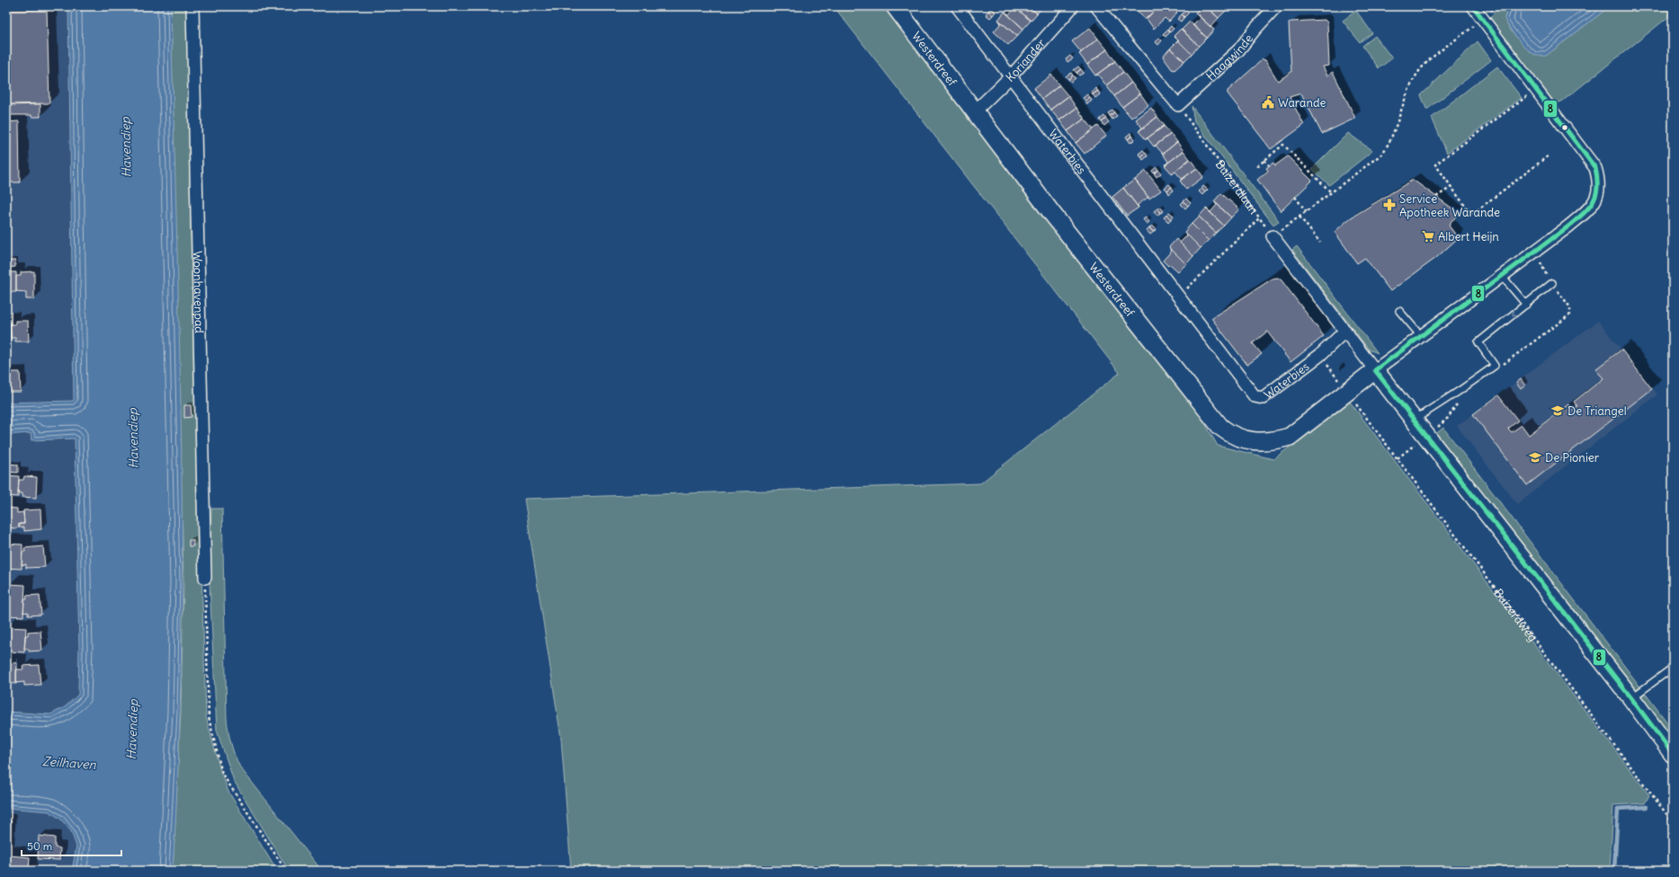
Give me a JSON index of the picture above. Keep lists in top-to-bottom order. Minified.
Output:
{"streets":{"street":["Haagwinde","Westerdreef","Koriander","Waterbies","Woonhavenpad"],"path":["Buizerdlaan","Buizerdweg"]},"crossings":[["Haagwinde","Buizerdlaan"],["Westerdreef","Koriander"],["Koriander","Waterbies"]],"water":["Havendiep","Zeilhaven"],"places":{"public building":["Warande"],"pharmacy":["Service Apotheek Warande"],"supermarket":["Albert Heijn"],"school or university":["De Triangel","De Pionier"]},"lines":["transit line 8"],"scale_bar":"50 m"}
